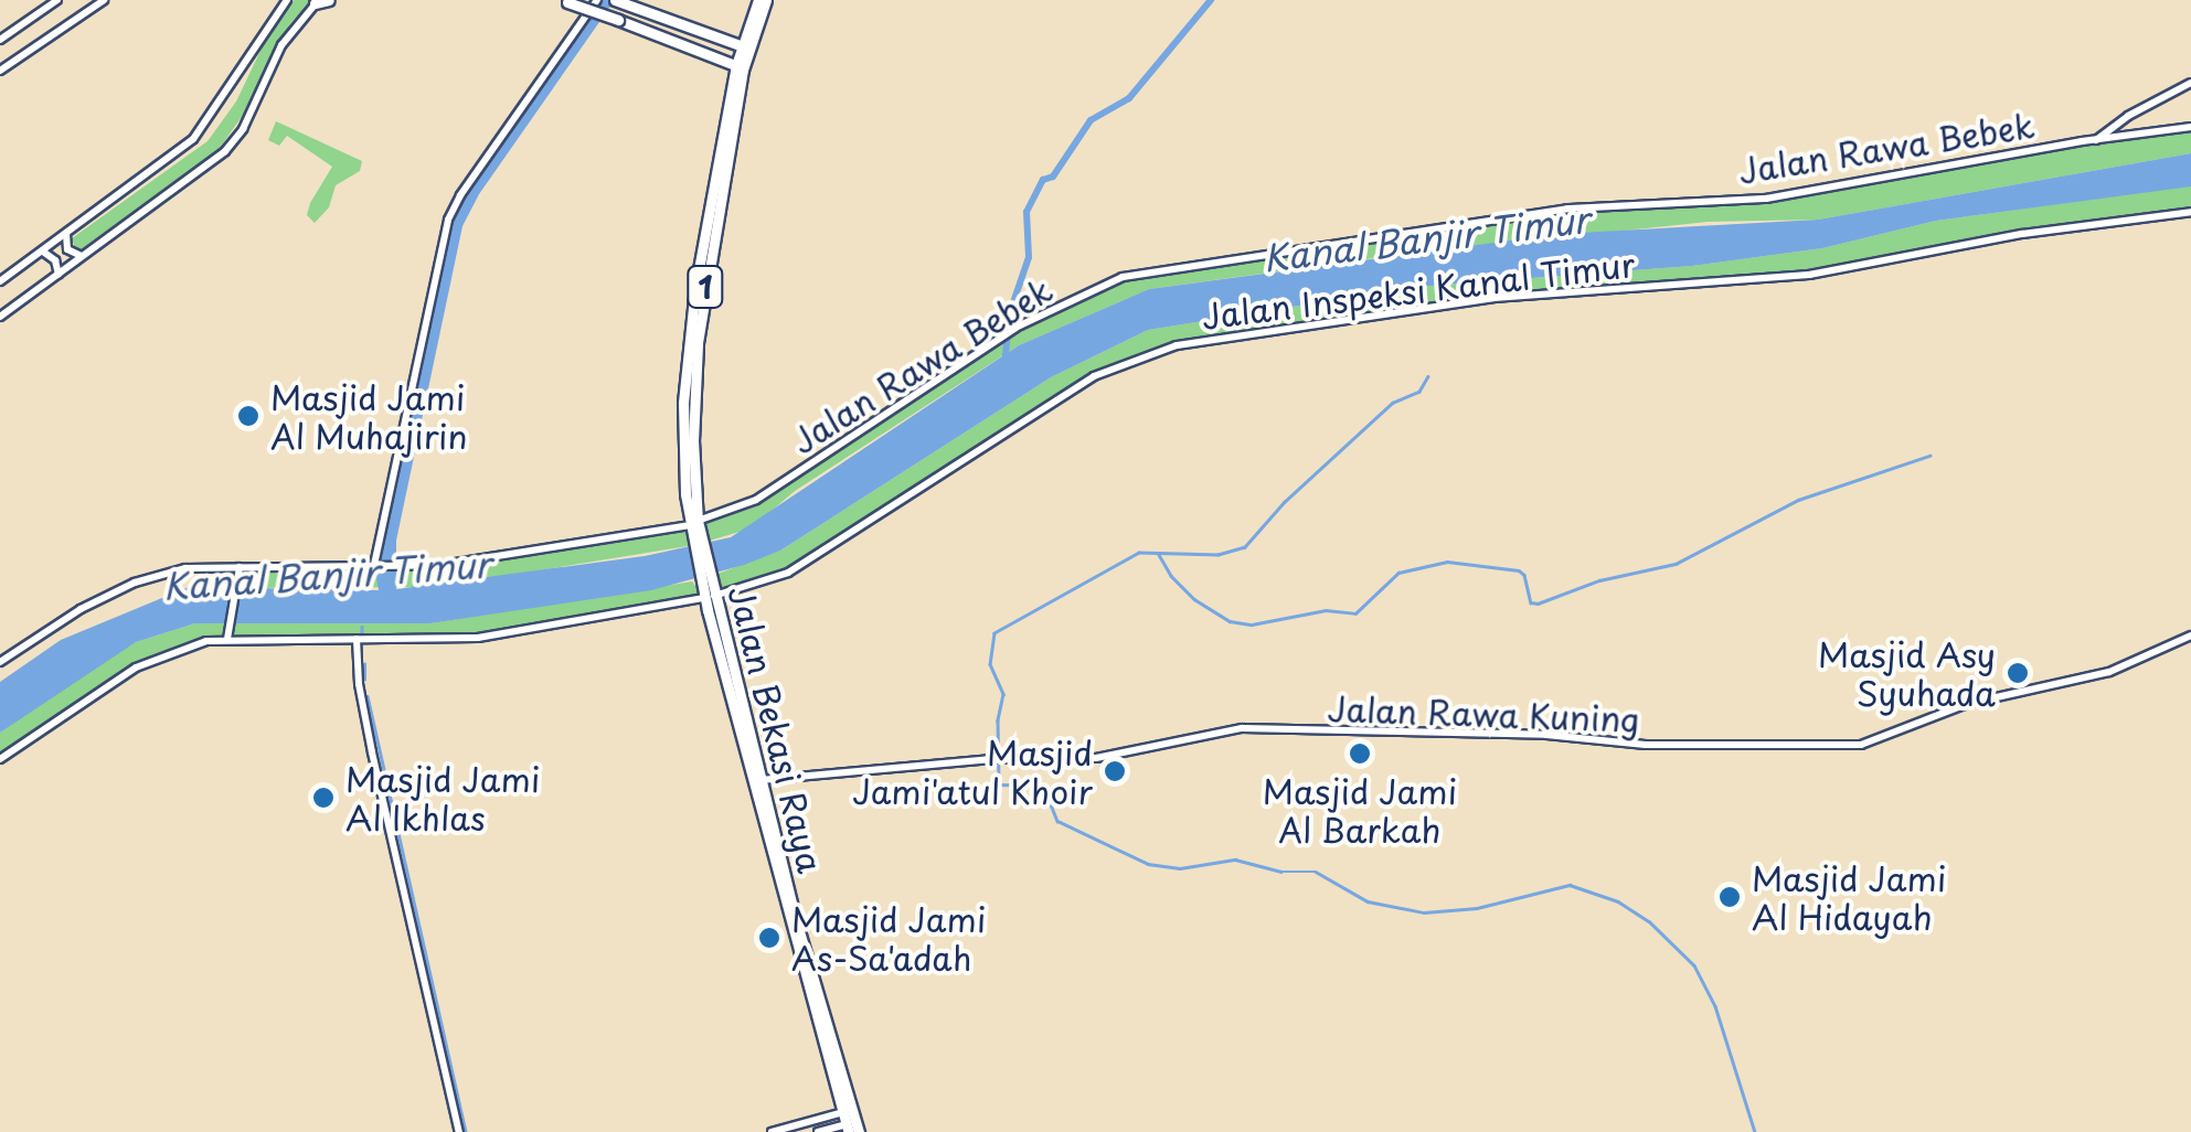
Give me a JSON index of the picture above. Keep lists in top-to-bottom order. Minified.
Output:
{"streets":{"highway":["1","Jalan Bekasi Raya"],"street":["Jalan Rawa Bebek","Jalan Inspeksi Kanal Timur","Jalan Rawa Kuning"]},"crossings":[["Jalan Rawa Bebek","1"],["Jalan Rawa Bebek","Jalan Bekasi Raya"],["1","Jalan Bekasi Raya"],["Jalan Inspeksi Kanal Timur","Jalan Bekasi Raya"],["Jalan Rawa Kuning","Jalan Bekasi Raya"]],"water":["Kanal Banjir Timur"],"places":["Masjid Jami Al Muhajirin","Masjid Asy Syuhada","Masjid Jami Al Barkah","Masjid Jami'atul Khoir","Masjid Jami Al Ikhlas","Masjid Jami Al Hidayah","Masjid Jami As-Sa'adah"]}
